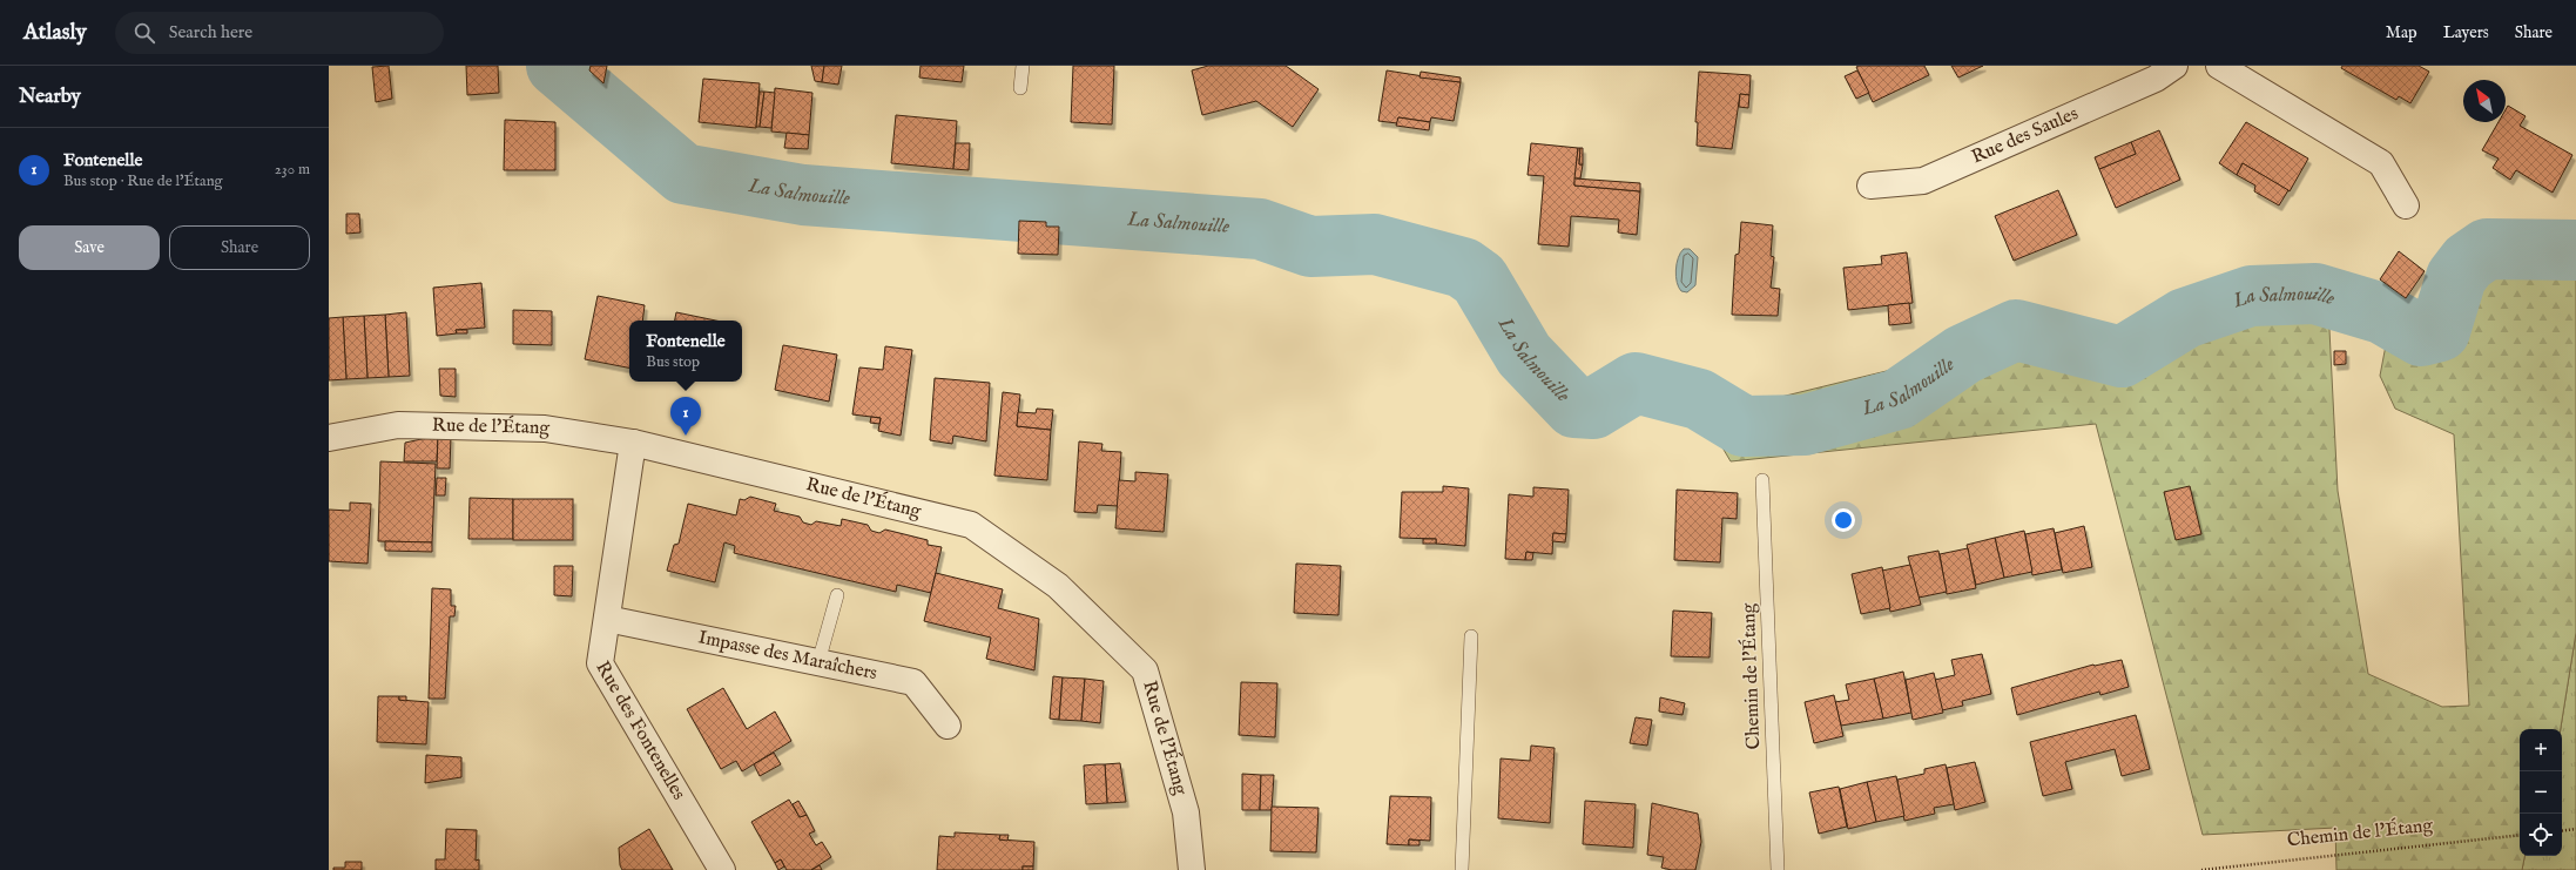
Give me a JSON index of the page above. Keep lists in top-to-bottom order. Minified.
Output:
{"streets":{"street":["Rue des Saules","Rue de l'Étang","Impasse des Maraîchers","Rue des Fontenelles"],"lane":["Chemin de l'Étang"]},"crossings":[["Rue de l'Étang","Rue des Fontenelles"],["Impasse des Maraîchers","Rue des Fontenelles"]],"water":["La Salmouille"],"north":"top left","page":{"header":"Atlasly","search":"Search here","nav":["Map","Layers","Share"],"heading":"Nearby","list":[{"mark":"1","name":"Fontenelle","note":"Bus stop · Rue de l'Étang","value":"230 m"}],"buttons":["Save","Share"],"popup":["Fontenelle","Bus stop"],"pins":"1","map_buttons":["+","−"]}}
